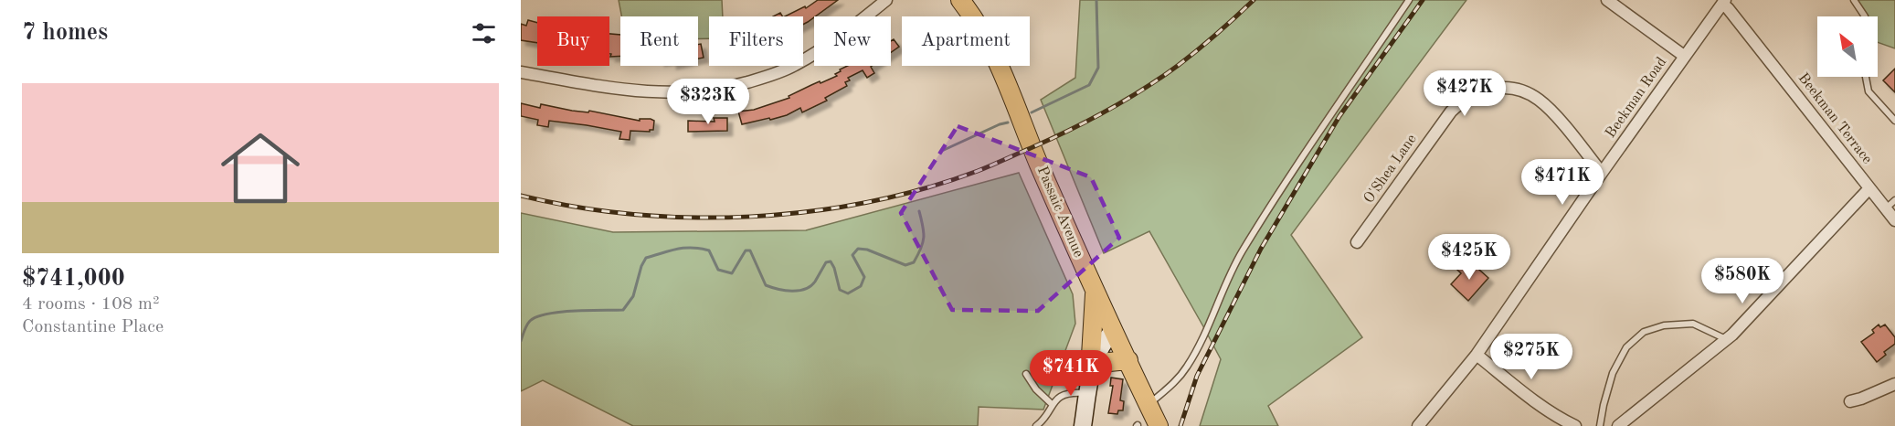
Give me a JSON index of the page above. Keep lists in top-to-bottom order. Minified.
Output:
{"streets":{"main road":["Passaic Avenue"],"street":["Beekman Road","Beekman Terrace","O'Shea Lane"]},"crossings":[["Beekman Road","Beekman Terrace"],["Beekman Road","O'Shea Lane"]],"north":"top left","page":{"heading":"7 homes","chip":["Buy","Rent","Filters","New","Apartment"],"list":[{"name":"$741,000","note":"4 rooms · 108 m² · Constantine Place"}],"price":["$427K","$323K","$471K","$425K","$580K","$275K","$741K"]}}
